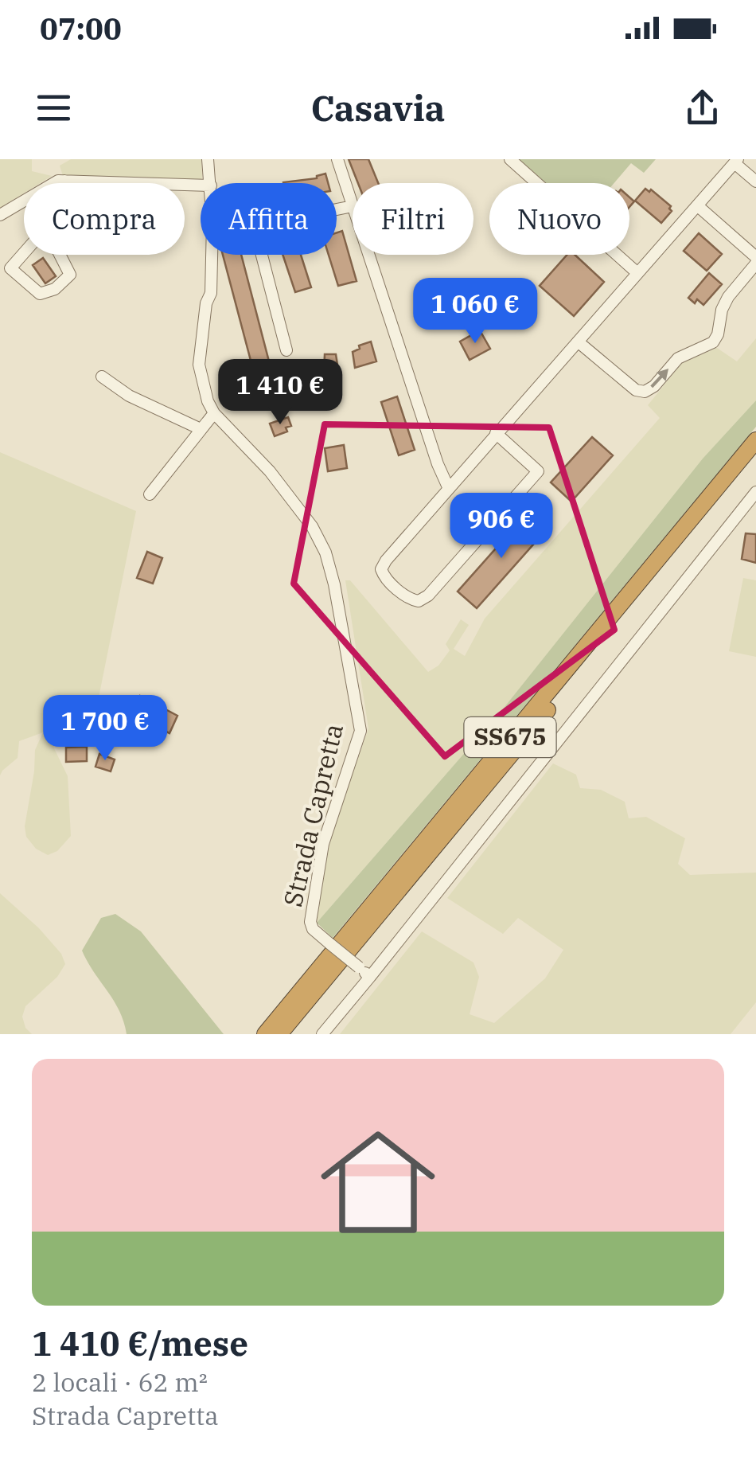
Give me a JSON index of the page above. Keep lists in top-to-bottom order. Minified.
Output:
{"streets":{"highway":["SS675"],"street":["Strada Capretta"]},"page":{"status":"07:00","header":"Casavia","chip":["Compra","Affitta","Filtri","Nuovo"],"price":["1 060 €","1 410 €","906 €","1 700 €"],"list":[{"name":"1 410 €/mese","note":"2 locali · 62 m² · Strada Capretta"}]}}
